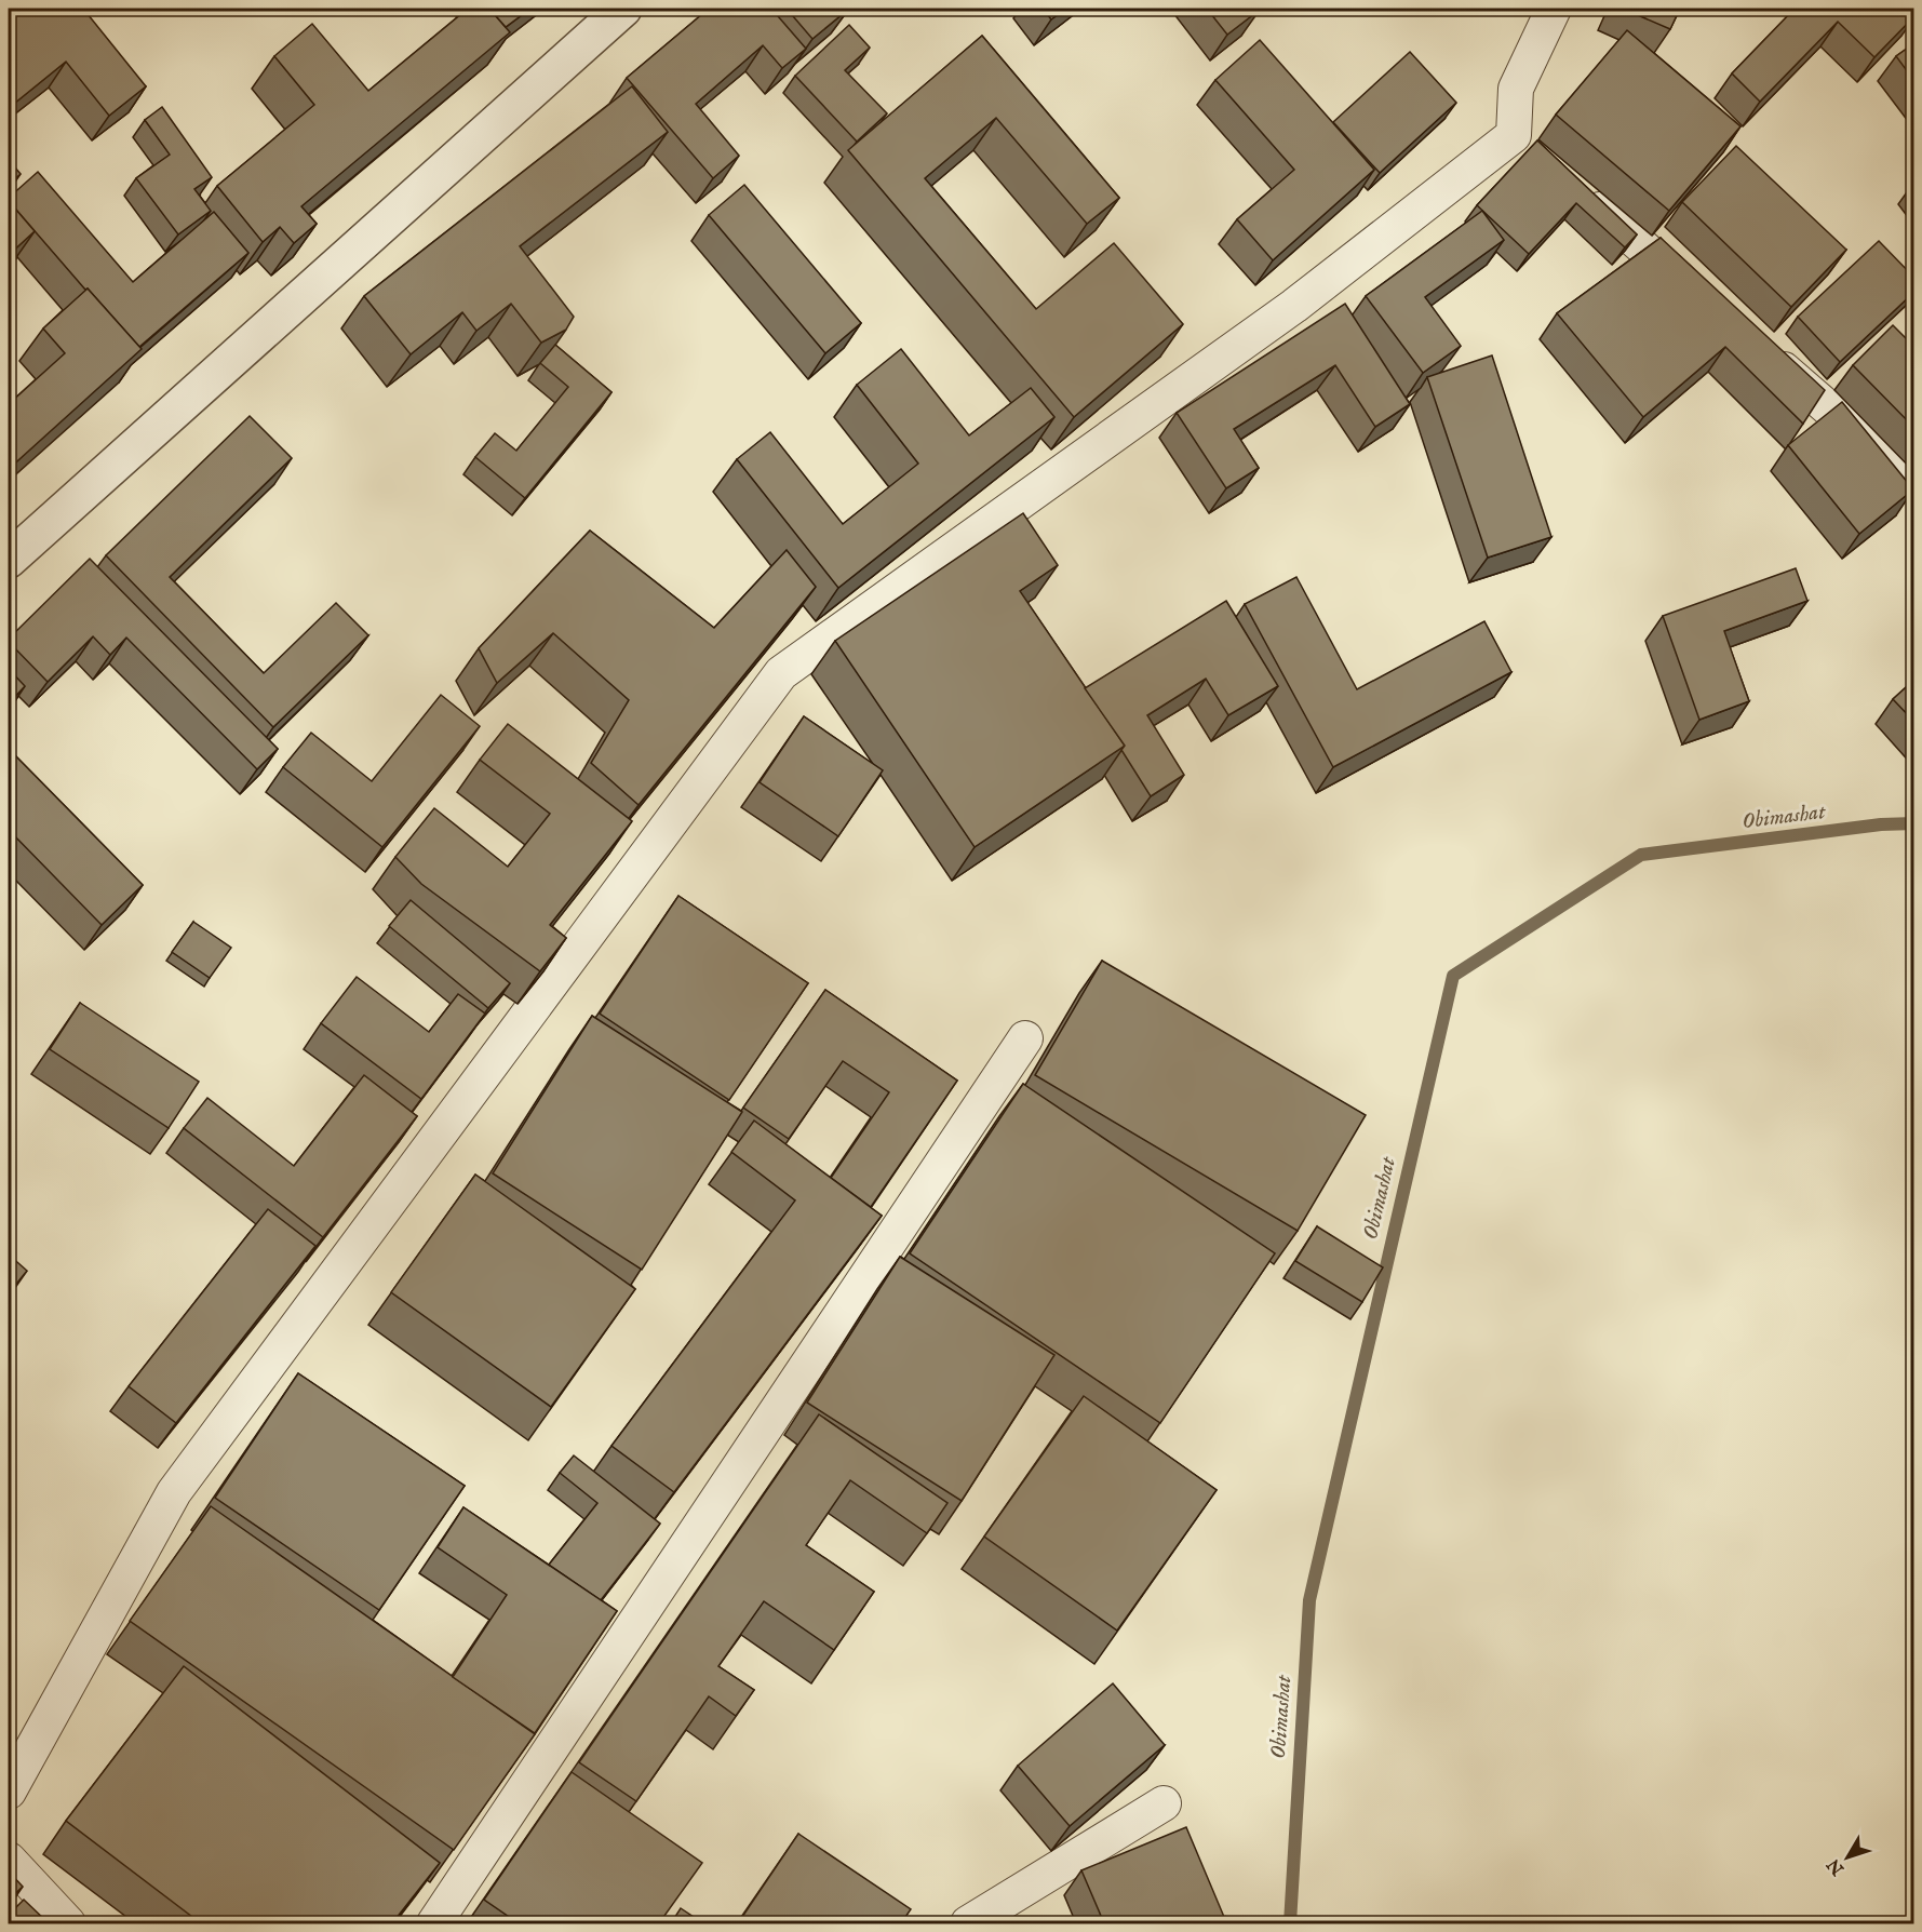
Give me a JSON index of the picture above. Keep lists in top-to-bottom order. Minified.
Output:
{"water":["Obimashat"],"north":"bottom left"}
